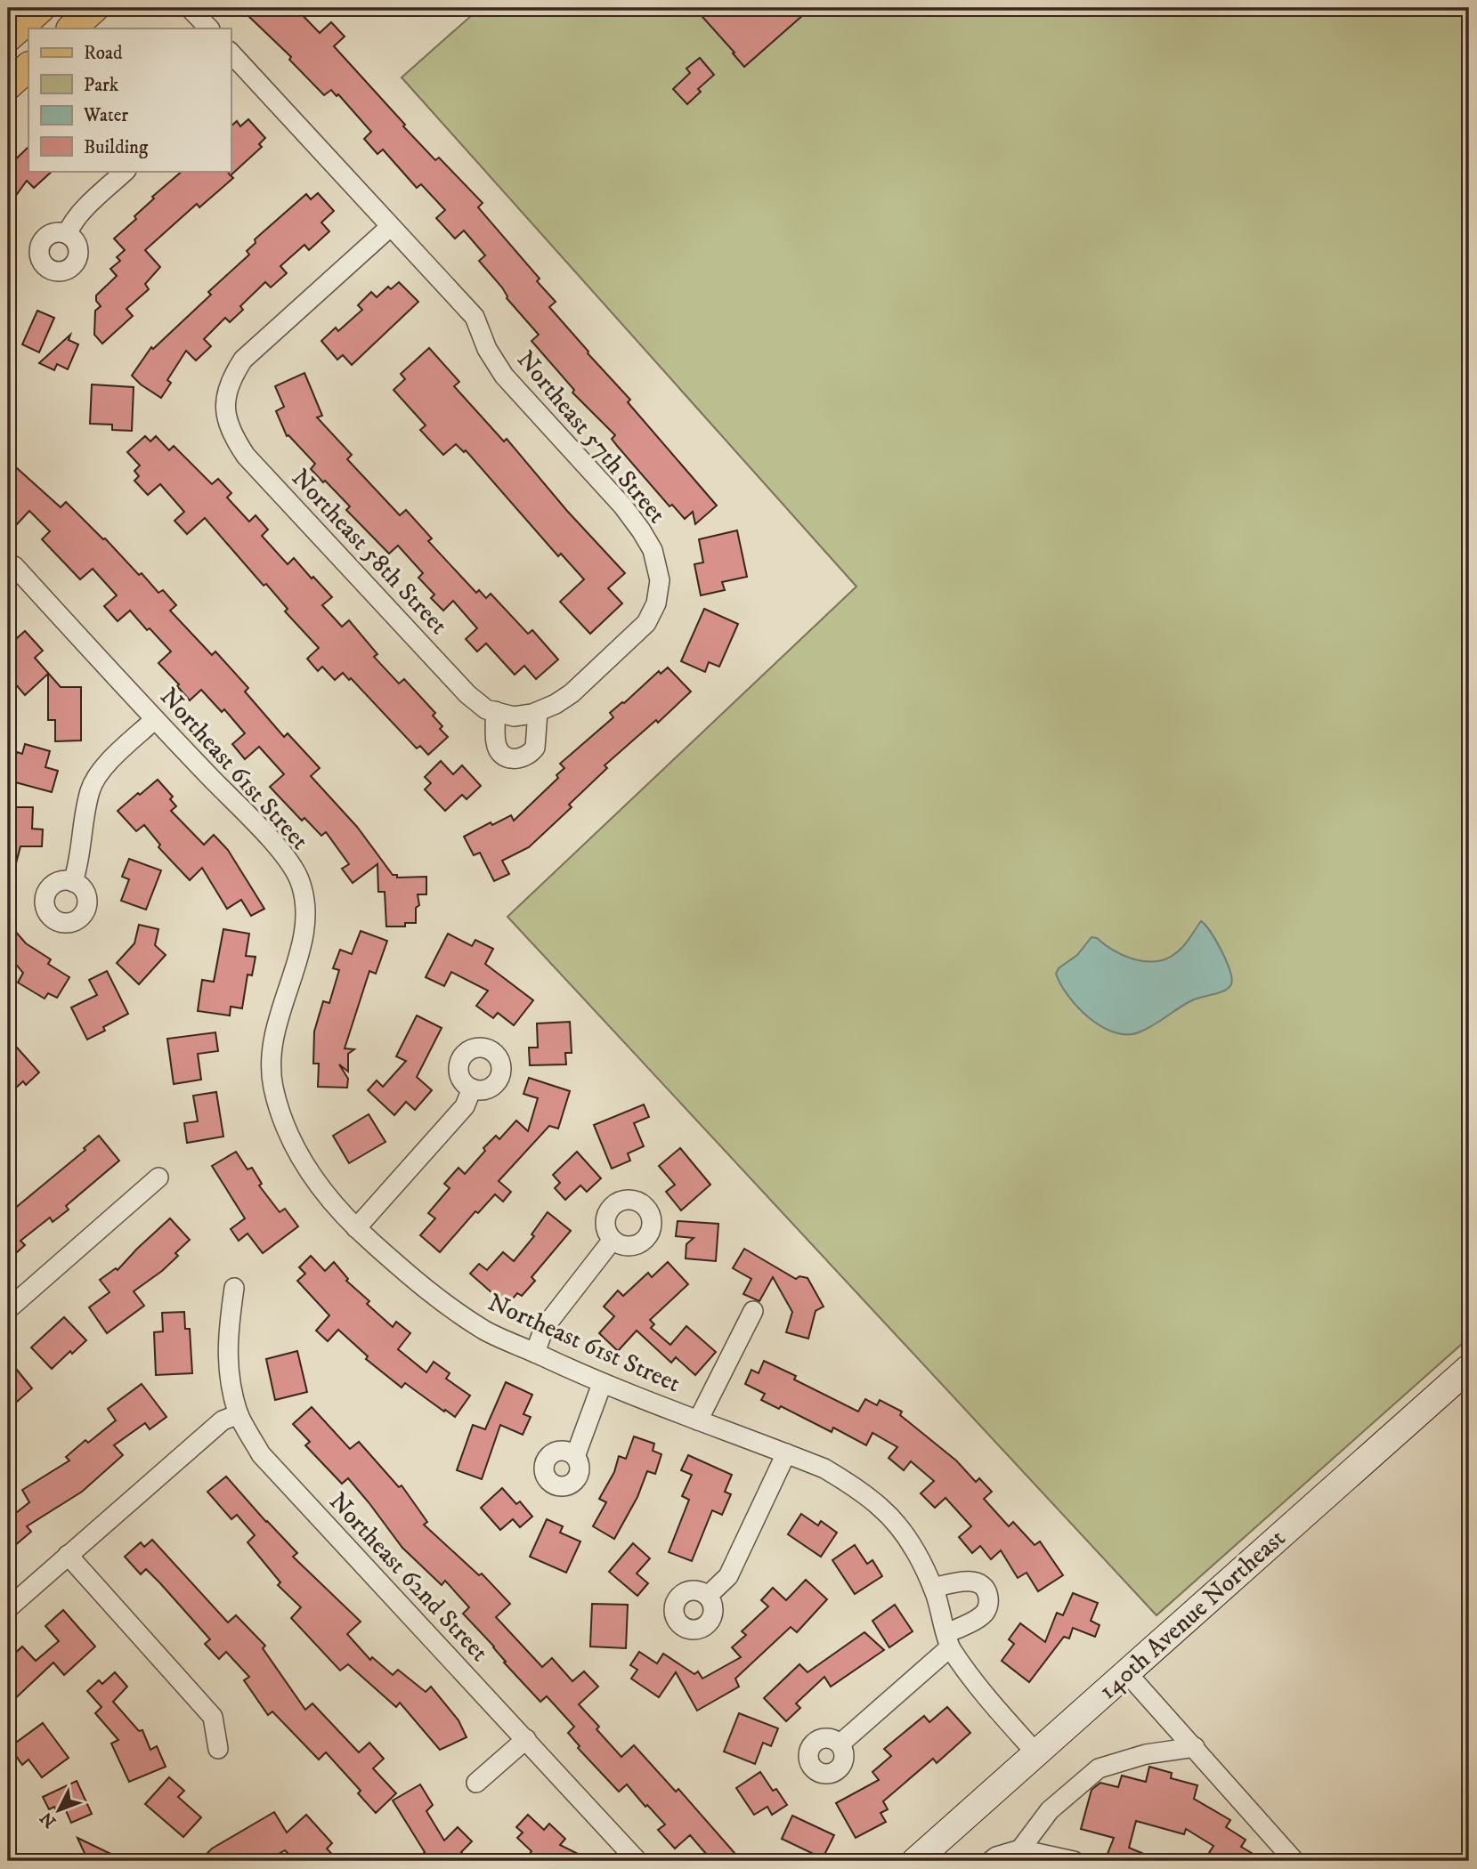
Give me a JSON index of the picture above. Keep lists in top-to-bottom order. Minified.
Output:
{"streets":{"street":["Northeast 57th Street","Northeast 58th Street","Northeast 61st Street","Northeast 62nd Street","140th Avenue Northeast"]},"crossings":[["Northeast 57th Street","Northeast 58th Street"],["Northeast 61st Street","140th Avenue Northeast"]],"legend":["Road","Park","Water","Building"],"north":"bottom left"}
